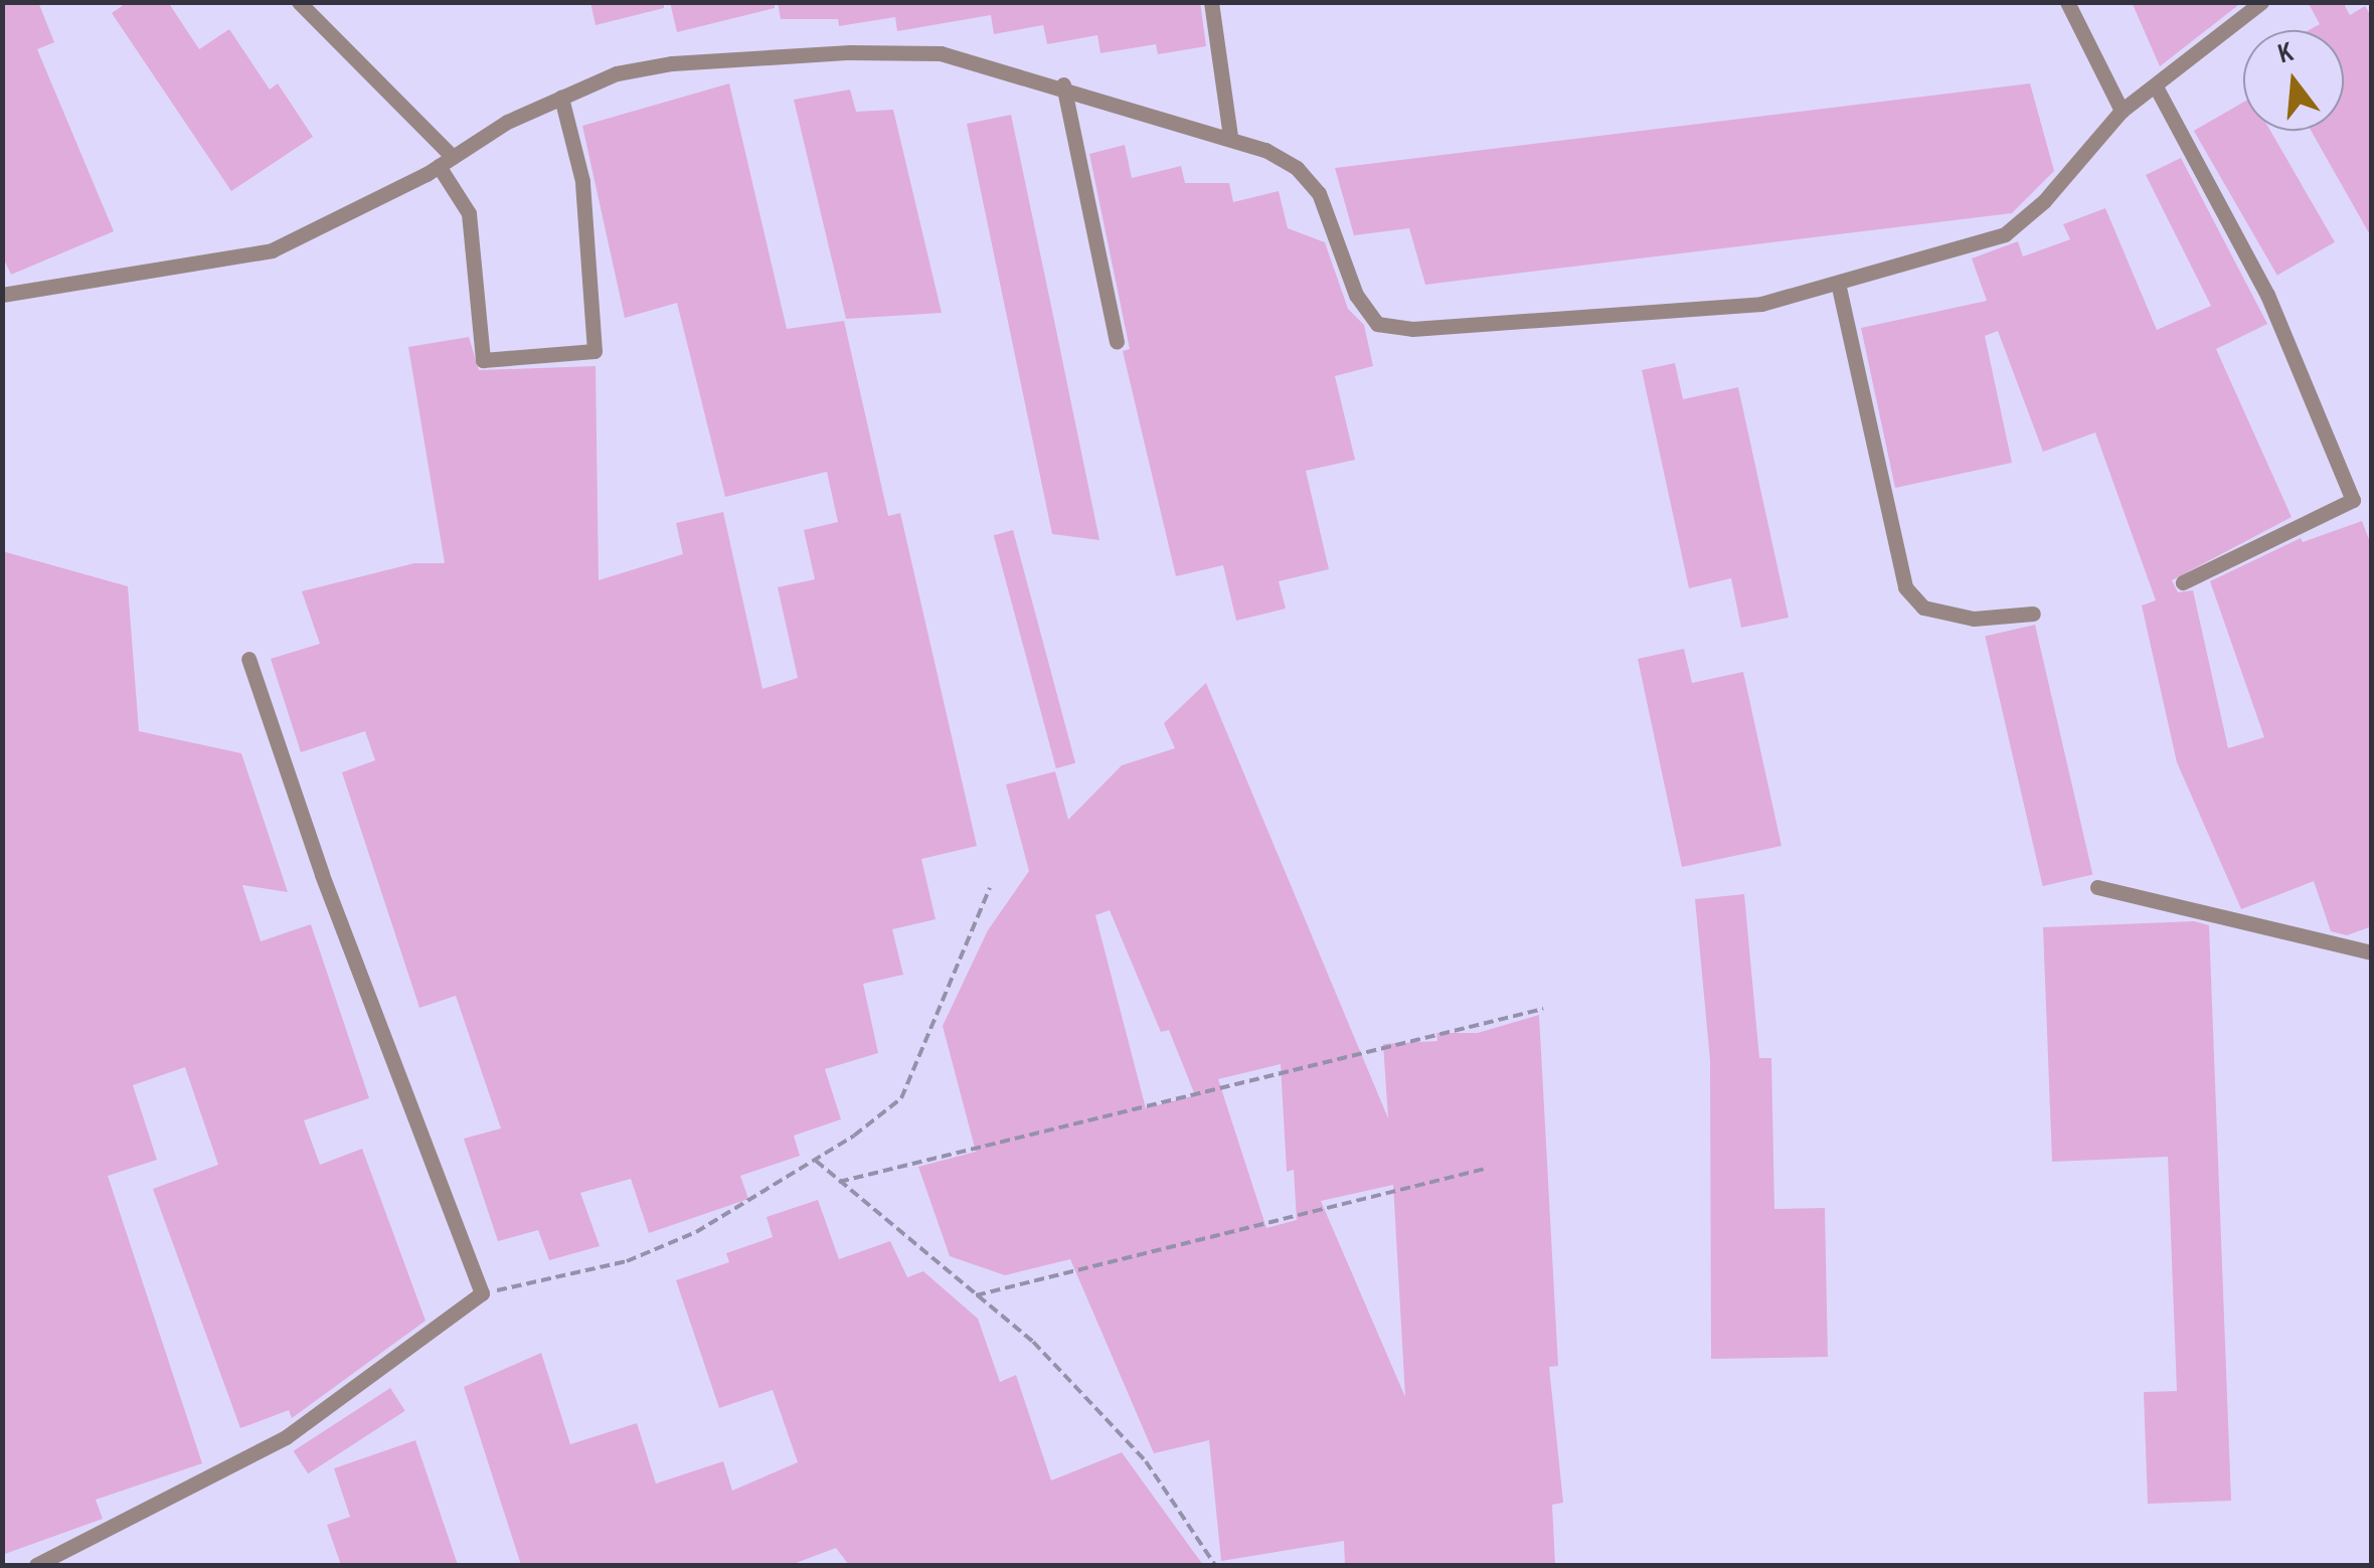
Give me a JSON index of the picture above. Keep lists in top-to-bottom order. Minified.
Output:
{"north":"top"}
